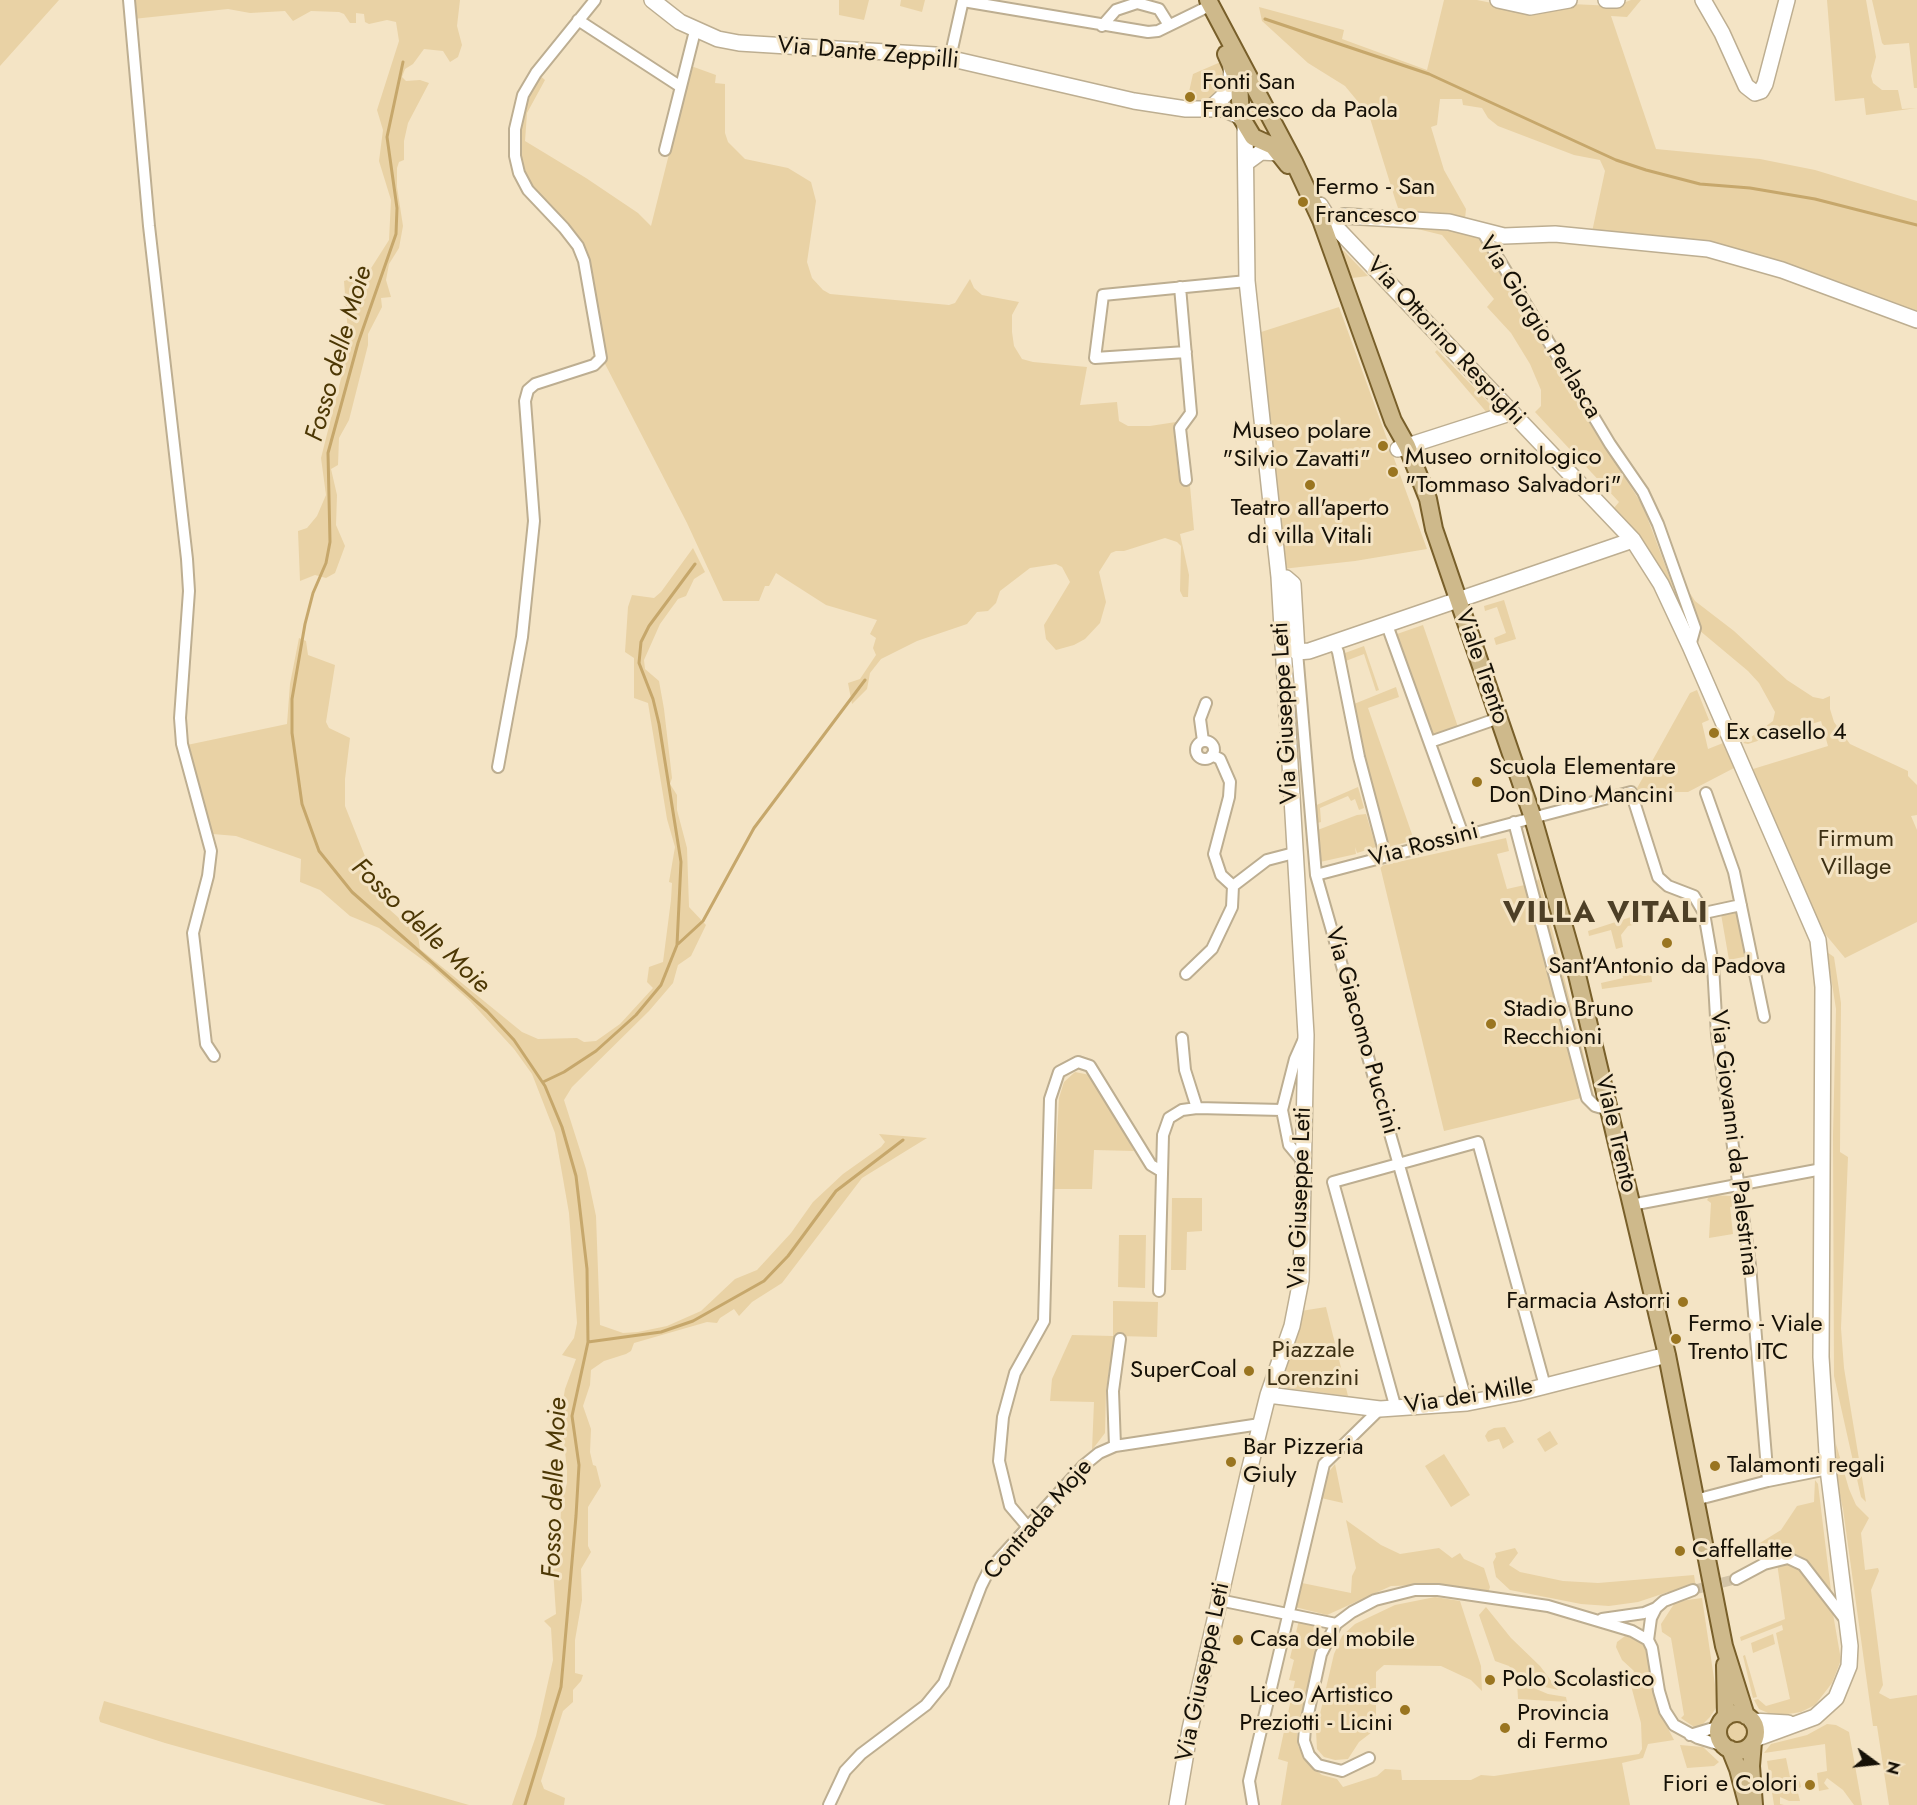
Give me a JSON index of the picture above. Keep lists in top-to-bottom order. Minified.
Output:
{"streets":{"main road":["Viale Trento"],"street":["Via Dante Zeppilli","Via Giorgio Perlasca","Via Ottorino Respighi","Via Giuseppe Leti","Via Rossini","Via Giacomo Puccini","Via Giovanni da Palestrina","Via dei Mille","Contrada Moje"]},"crossings":[["Via Dante Zeppilli","Viale Trento"],["Via Dante Zeppilli","Via Giuseppe Leti"],["Via Giorgio Perlasca","Via Ottorino Respighi"],["Via Giorgio Perlasca","Viale Trento"],["Via Ottorino Respighi","Viale Trento"],["Viale Trento","Via Giuseppe Leti"],["Viale Trento","Via Rossini"],["Viale Trento","Via dei Mille"],["Via Giuseppe Leti","Via dei Mille"],["Via Giuseppe Leti","Contrada Moje"],["Via Rossini","Via Giacomo Puccini"],["Via Giacomo Puccini","Via dei Mille"]],"districts":["VILLA VITALI"],"water":["Fosso delle Moie"],"parks":["Firmum Village","Piazzale Lorenzini"],"places":["Fonti San Francesco da Paola","Fermo - San Francesco","Museo polare \"Silvio Zavatti\"","Museo ornitologico \"Tommaso Salvadori\"","Teatro all'aperto di villa Vitali","Ex casello 4","Scuola Elementare Don Dino Mancini","Sant'Antonio da Padova","Stadio Bruno Recchioni","Farmacia Astorri","Fermo - Viale Trento ITC","SuperCoal","Bar Pizzeria Giuly","Talamonti regali","Caffellatte","Casa del mobile","Polo Scolastico","Liceo Artistico Preziotti - Licini","Provincia di Fermo","Fiori e Colori"],"north":"right"}
